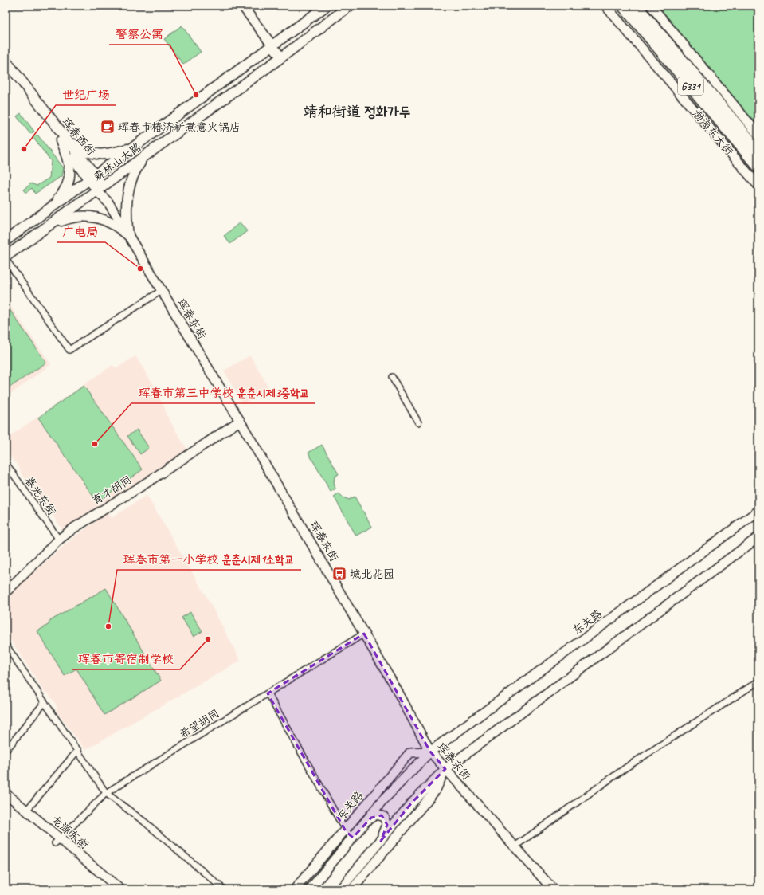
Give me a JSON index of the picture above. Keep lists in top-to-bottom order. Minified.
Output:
{"streets":{"highway":["G331","渤海东大街"],"main road":["珲春西街","森林山大路","珲春东街","育才胡同","东关路","龙源东街"],"street":["春光东街","希望胡同"]},"crossings":[["珲春西街","森林山大路"],["珲春西街","珲春东街"],["珲春东街","育才胡同"],["珲春东街","东关路"],["珲春东街","希望胡同"],["育才胡同","春光东街"],["希望胡同","龙源东街"]],"districts":["靖和街道 정화가두"],"places":{"other":["警察公寓","世纪广场","广电局","珲春市第三中学校 훈춘시제3중학교","珲春市第一小学校 훈춘시제1소학교","珲春市寄宿制学校"],"cafe":["珲春市椿济新煮意火锅店"],"bus stop":["城北花园"]}}
